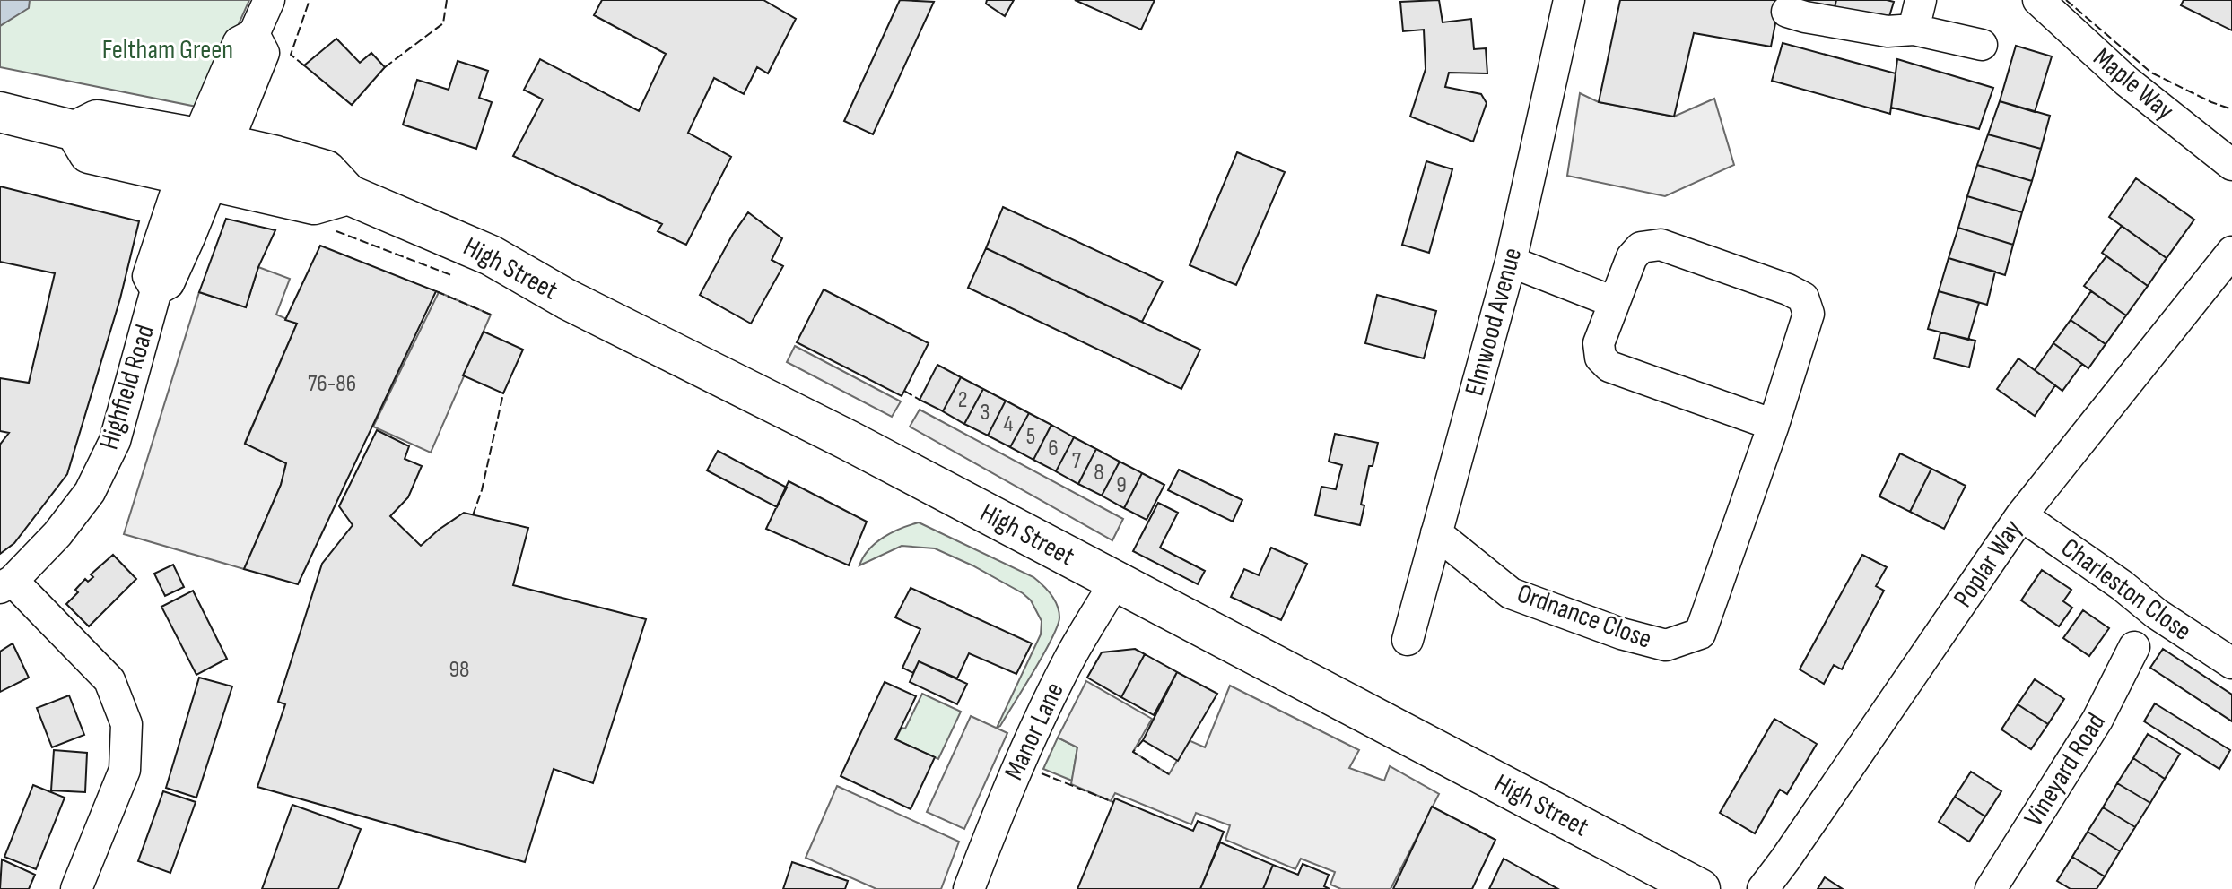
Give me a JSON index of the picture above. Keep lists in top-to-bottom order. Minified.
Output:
{"streets":{"main road":["High Street"],"street":["Maple Way","Elmwood Avenue","Highfield Road","Poplar Way","Charleston Close","Ordnance Close","Manor Lane","Vineyard Road"]},"crossings":[["High Street","Highfield Road"],["High Street","Manor Lane"],["Elmwood Avenue","Ordnance Close"],["Poplar Way","Charleston Close"]],"parks":["Feltham Green"],"house_numbers":["76-86","2","3","4","5","6","7","8","9","98"]}
